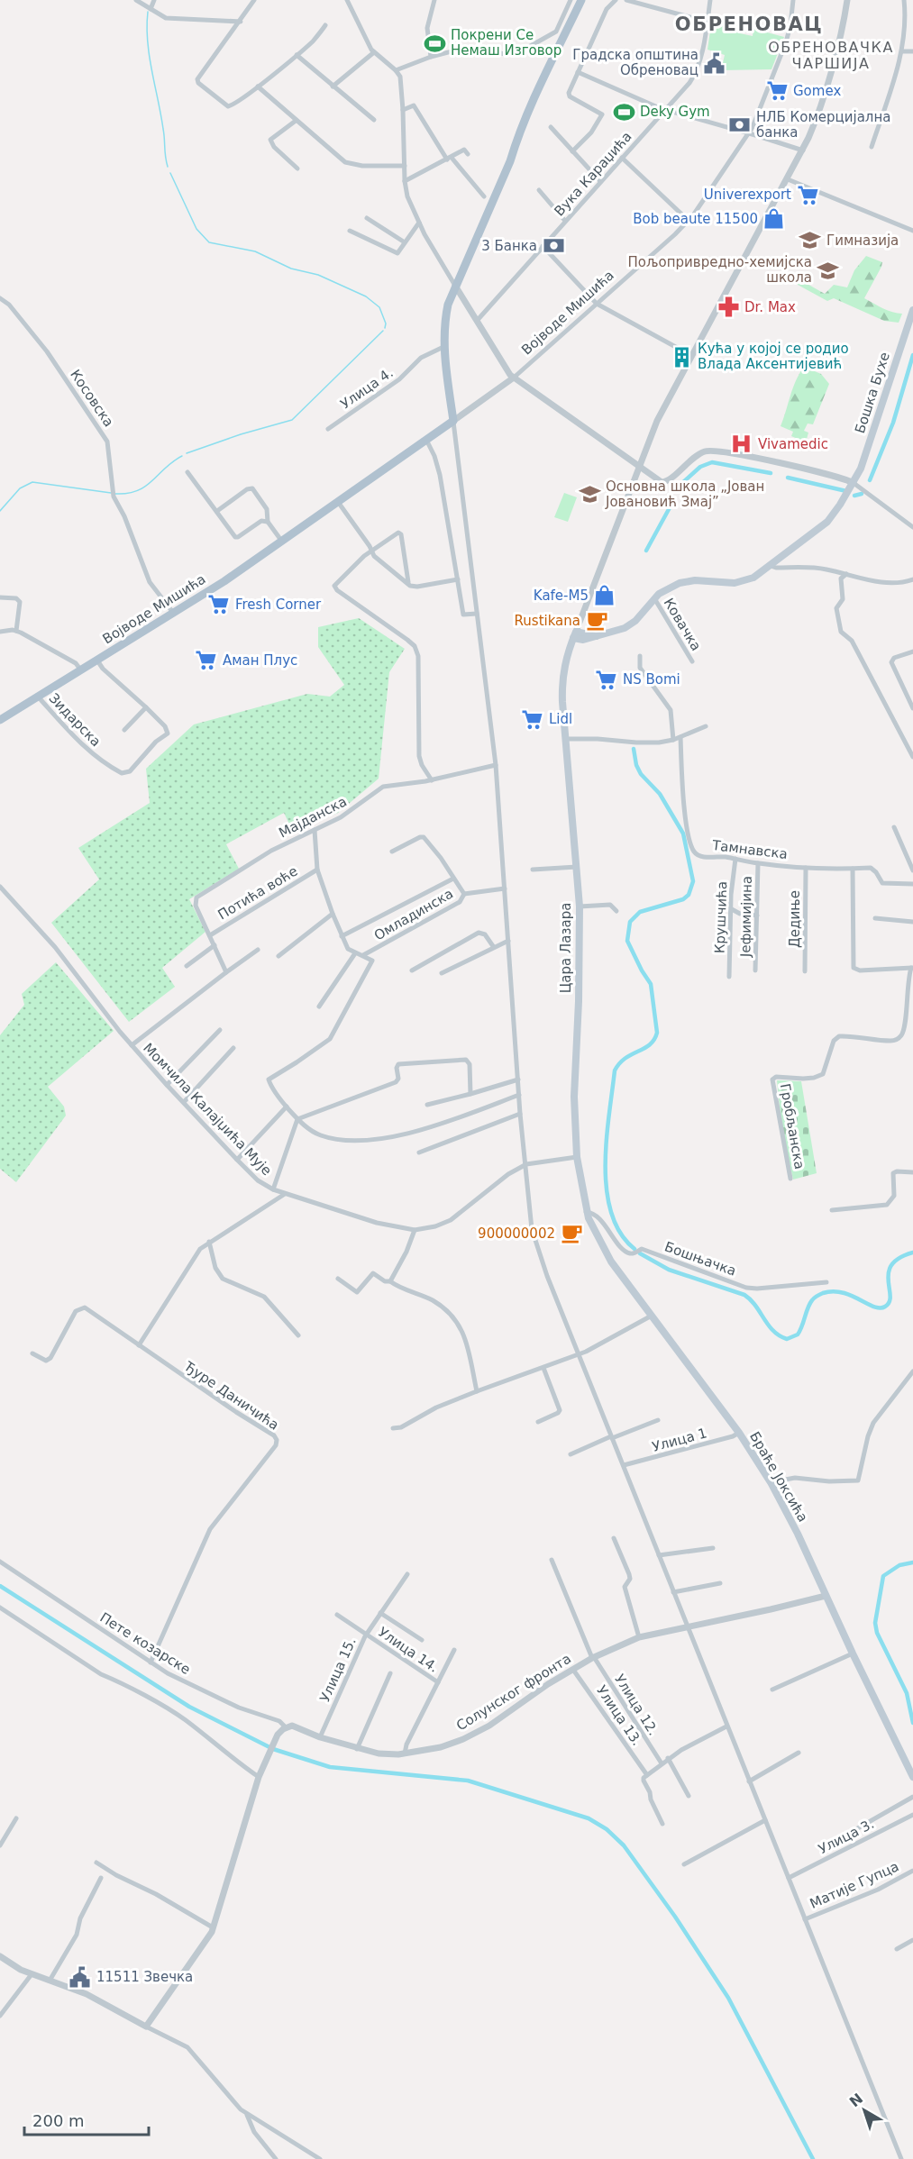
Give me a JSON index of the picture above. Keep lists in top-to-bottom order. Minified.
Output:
{"streets":{"main road":["Војводе Мишића","Бошка Бухе","Цара Лазара","Браће Јоксића"],"street":["Вука Караџића","Улица 4.","Косовска","Ковачка","Зидарска","Мајданска","Тамнавска","Потића воће","Омладинска","Јефимијина","Крушчића","Дедиње","Момчила Калајџића Мује","Гробљанска","Бошњачка","Ђуре Даничића","Улица 1","Пете козарске","Улица 14.","Улица 15.","Солунског фронта","Улица 12.","Улица 13.","Улица 3.","Матије Гупца"]},"crossings":[["Војводе Мишића","Косовска"],["Војводе Мишића","Зидарска"],["Мајданска","Потића воће"],["Тамнавска","Јефимијина"],["Тамнавска","Крушчића"],["Тамнавска","Дедиње"],["Цара Лазара","Момчила Калајџића Мује"],["Цара Лазара","Бошњачка"],["Цара Лазара","Браће Јоксића"],["Бошњачка","Браће Јоксића"],["Ђуре Даничића","Пете козарске"],["Улица 1","Браће Јоксића"],["Браће Јоксића","Солунског фронта"],["Пете козарске","Солунског фронта"],["Улица 14.","Улица 15."],["Улица 14.","Солунског фронта"],["Улица 15.","Солунског фронта"],["Солунског фронта","Улица 12."],["Солунског фронта","Улица 13."]],"districts":["ОБРЕНОВАЦ","ОБРЕНОВАЧКА ЧАРШИЈА"],"places":{"sports":["Покрени Се Немаш Изговор","Deky Gym"],"public building":["Градска општина Обреновац","11511 Звечка"],"supermarket":["Gomex","Univerexport","Fresh Corner","Аман Плус","NS Bomi","Lidl"],"bank":["НЛБ Комерцијална банка","3 Банка"],"shop":["Bob beaute 11500","Kafe-M5"],"school or university":["Гимназија","Пољопривредно-хемијска школа","Основна школа „Јован Јовановић Змај”"],"pharmacy":["Dr. Max"],"building":["Кућа у којој се родио Влада Аксентијевић"],"hospital":["Vivamedic"],"cafe":["Rustikana","900000002"]},"scale_bar":"200 m","north":"top left"}
